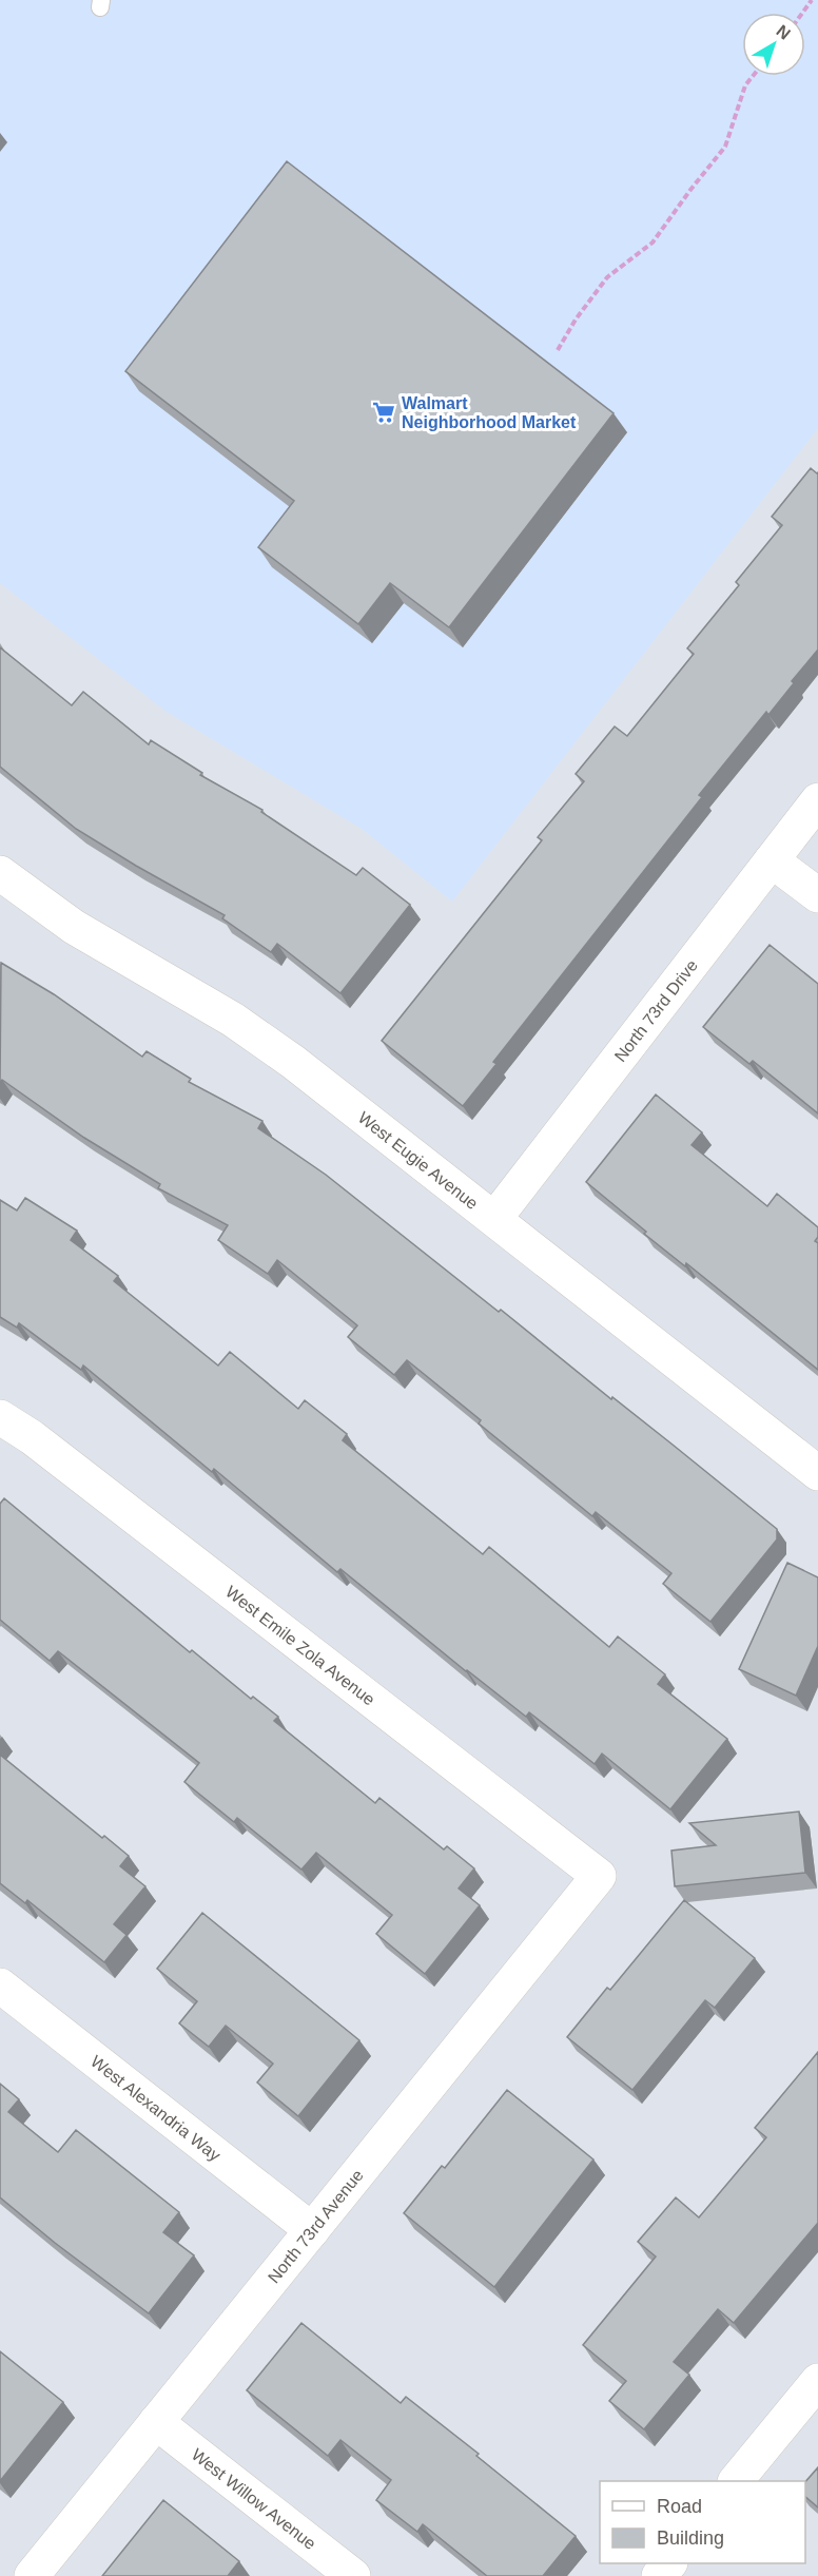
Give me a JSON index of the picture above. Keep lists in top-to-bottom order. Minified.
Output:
{"streets":{"street":["North 73rd Drive","West Eugie Avenue","West Emile Zola Avenue","West Alexandria Way","North 73rd Avenue","West Willow Avenue"]},"crossings":[["North 73rd Drive","West Eugie Avenue"],["West Emile Zola Avenue","North 73rd Avenue"],["West Alexandria Way","North 73rd Avenue"],["North 73rd Avenue","West Willow Avenue"]],"places":{"supermarket":["Walmart Neighborhood Market"]},"legend":["Road","Building"],"north":"top right"}
